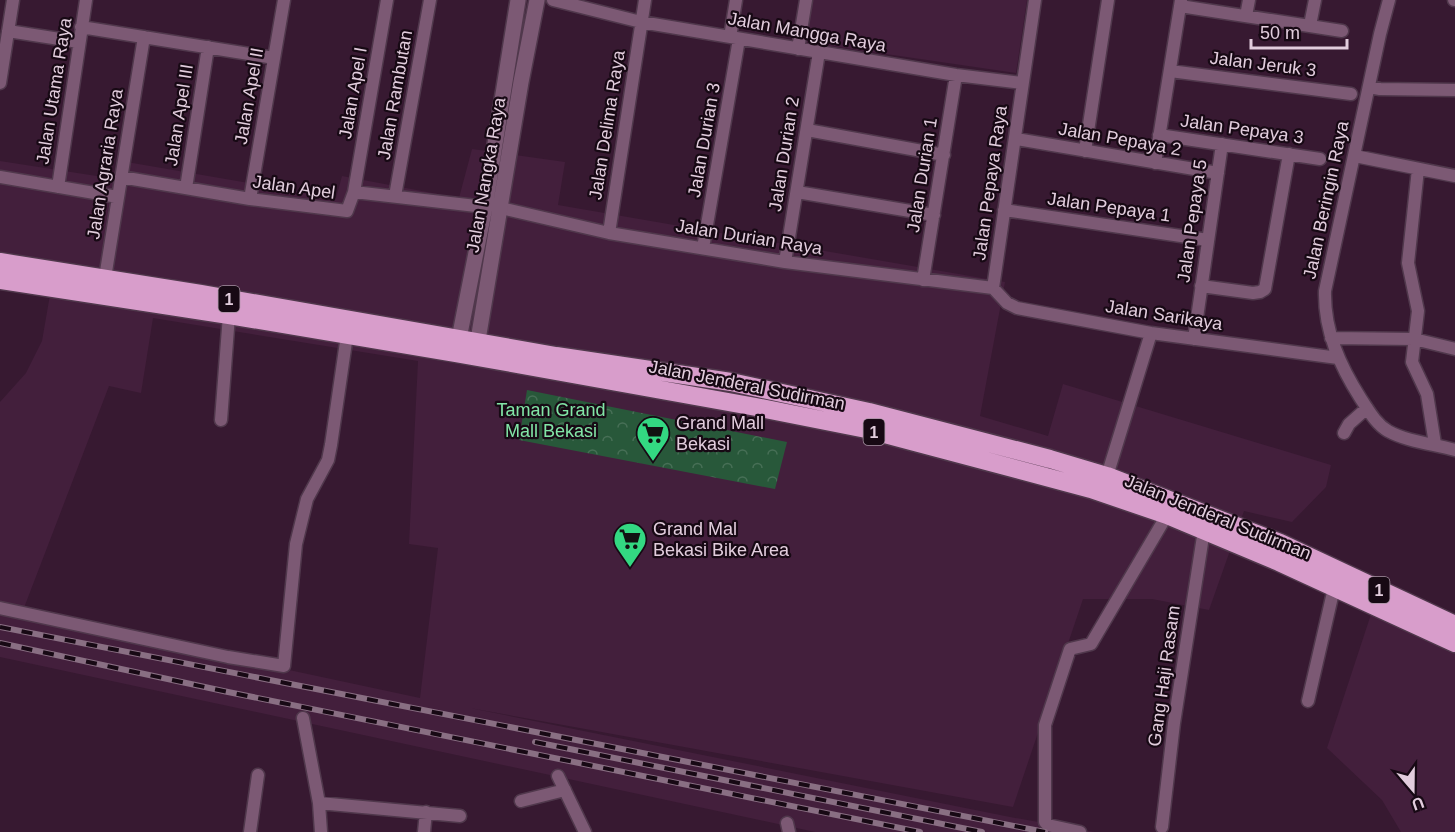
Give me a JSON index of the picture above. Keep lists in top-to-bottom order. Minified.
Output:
{"streets":{"highway":["1","Jalan Jenderal Sudirman"],"street":["Jalan Mangga Raya","Jalan Jeruk 3","Jalan Utama Raya","Jalan Apel I","Jalan Rambutan","Jalan Apel II","Jalan Apel III","Jalan Delima Raya","Jalan Pepaya 3","Jalan Pepaya 2","Jalan Durian 3","Jalan Durian 2","Jalan Agraria Raya","Jalan Nangka Raya","Jalan Durian 1","Jalan Pepaya Raya","Jalan Apel","Jalan Beringin Raya","Jalan Pepaya 1","Jalan Pepaya 5","Jalan Durian Raya","Jalan Sarikaya","Gang Haji Rasam"]},"crossings":[["Jalan Mangga Raya","Jalan Delima Raya"],["Jalan Mangga Raya","Jalan Durian 3"],["Jalan Mangga Raya","Jalan Durian 2"],["Jalan Mangga Raya","Jalan Durian 1"],["Jalan Mangga Raya","Jalan Pepaya Raya"],["Jalan Utama Raya","Jalan Apel III"],["Jalan Apel I","Jalan Apel"],["Jalan Rambutan","Jalan Apel"],["Jalan Apel II","Jalan Apel III"],["Jalan Apel II","Jalan Apel"],["Jalan Apel III","Jalan Agraria Raya"],["Jalan Apel III","Jalan Apel"],["Jalan Delima Raya","Jalan Durian Raya"],["Jalan Pepaya 3","Jalan Pepaya 5"],["Jalan Pepaya 2","Jalan Pepaya Raya"],["Jalan Pepaya 2","Jalan Pepaya 5"],["Jalan Durian 3","Jalan Durian Raya"],["Jalan Durian 2","Jalan Durian Raya"],["Jalan Agraria Raya","Jalan Apel"],["Jalan Agraria Raya","Jalan Jenderal Sudirman"],["Jalan Nangka Raya","Jalan Apel"],["Jalan Nangka Raya","Jalan Durian Raya"],["Jalan Nangka Raya","Jalan Jenderal Sudirman"],["Jalan Durian 1","Jalan Durian Raya"],["Jalan Pepaya Raya","Jalan Pepaya 1"],["Jalan Pepaya Raya","Jalan Durian Raya"],["Jalan Pepaya Raya","Jalan Sarikaya"],["Jalan Beringin Raya","Jalan Sarikaya"],["Jalan Pepaya 1","Jalan Pepaya 5"],["Jalan Pepaya 5","Jalan Sarikaya"],["Jalan Durian Raya","Jalan Sarikaya"],["Jalan Jenderal Sudirman","Gang Haji Rasam"]],"parks":["Taman Grand Mall Bekasi"],"places":{"supermarket":["Grand Mall Bekasi","Grand Mal Bekasi Bike Area"]},"scale_bar":"50 m","north":"bottom"}
